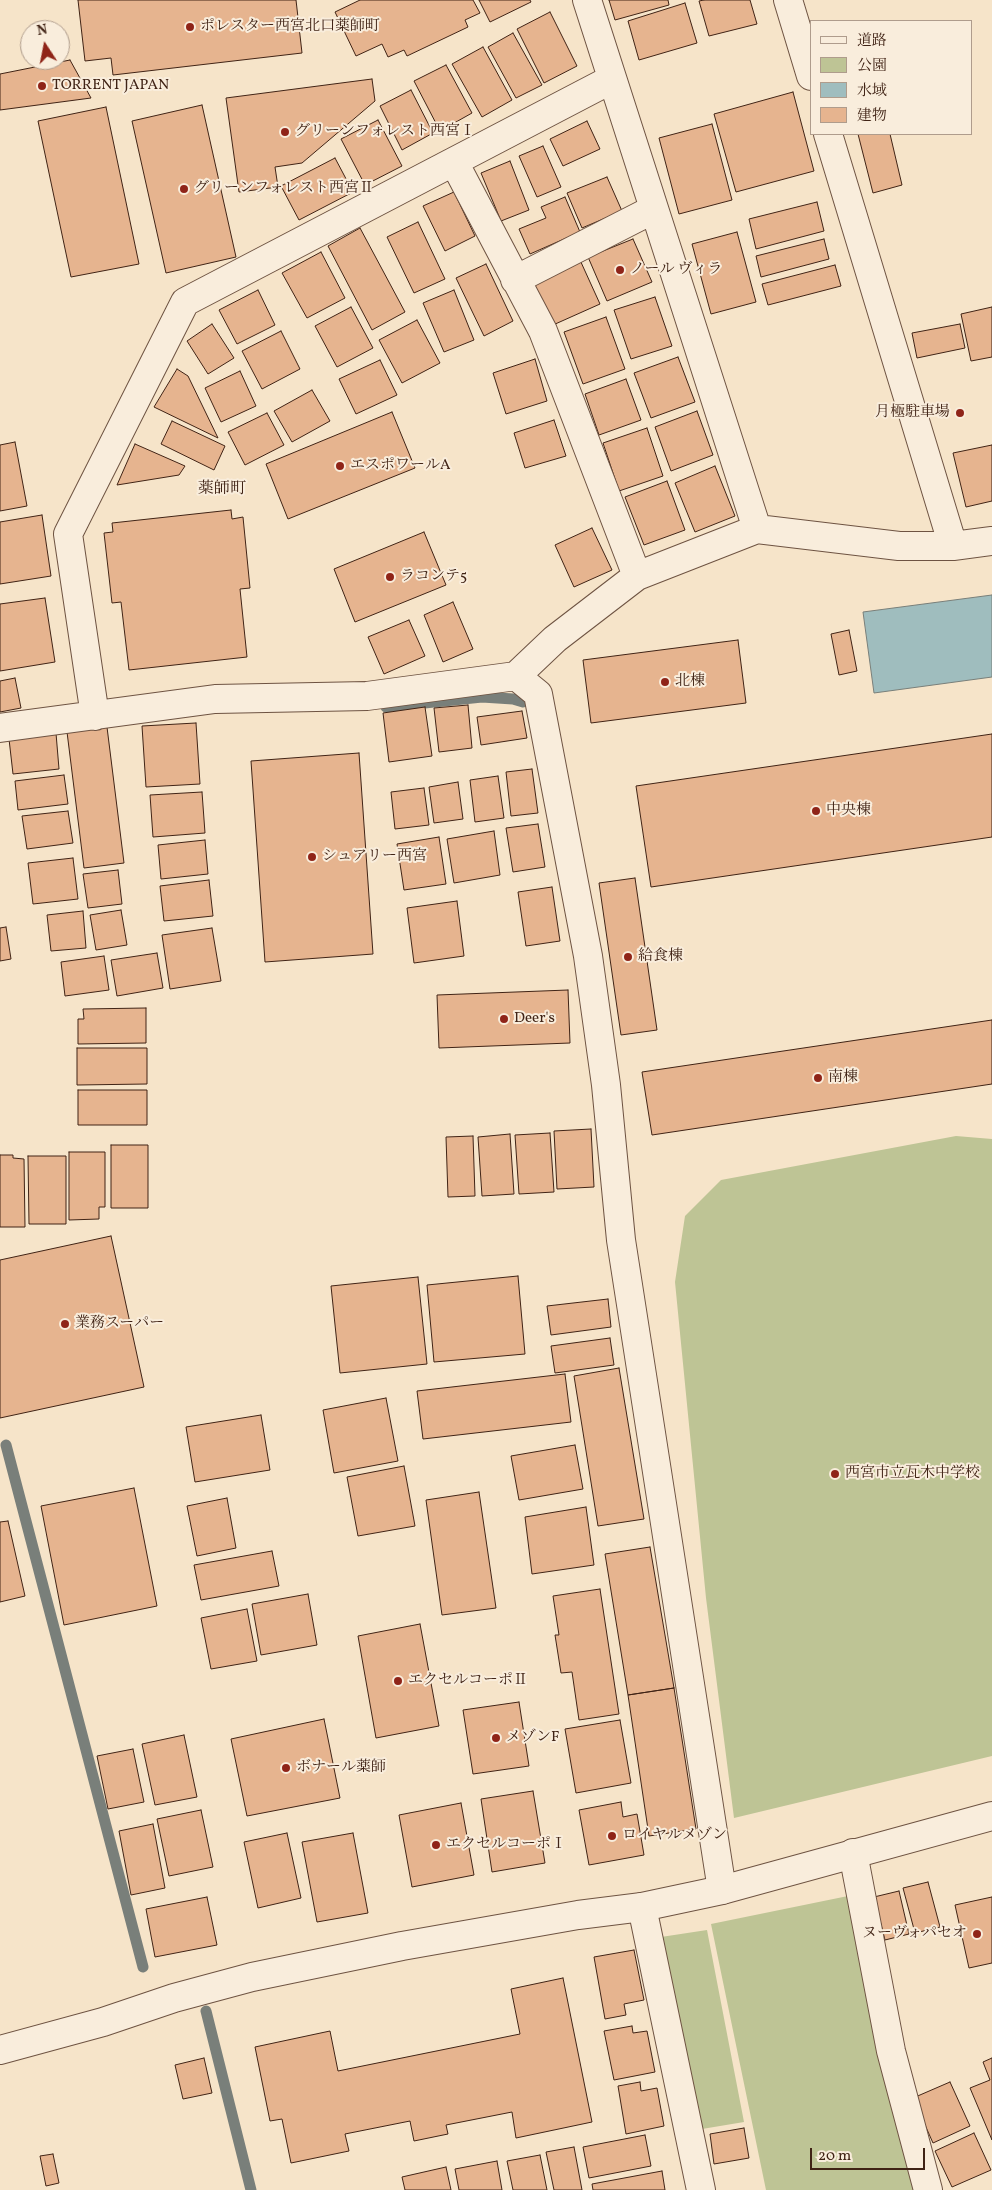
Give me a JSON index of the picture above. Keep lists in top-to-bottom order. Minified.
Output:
{"districts":["薬師町"],"places":["ポレスター西宮北口薬師町","TORRENT JAPAN","グリーンフォレスト西宮Ⅰ","グリーンフォレスト西宮Ⅱ","ノール ヴィラ","月極駐車場","エスポワールA","ラコンテ5","北棟","中央棟","シュアリー西宮","給食棟","Deer's","南棟","業務スーパー","西宮市立瓦木中学校","エクセルコーポⅡ","メゾンF","ボナール薬師","ロイヤルメゾン","エクセルコーポⅠ","ヌーヴォパセオ"],"legend":["道路","公園","水域","建物"],"scale_bar":"20 m","north":"top"}
